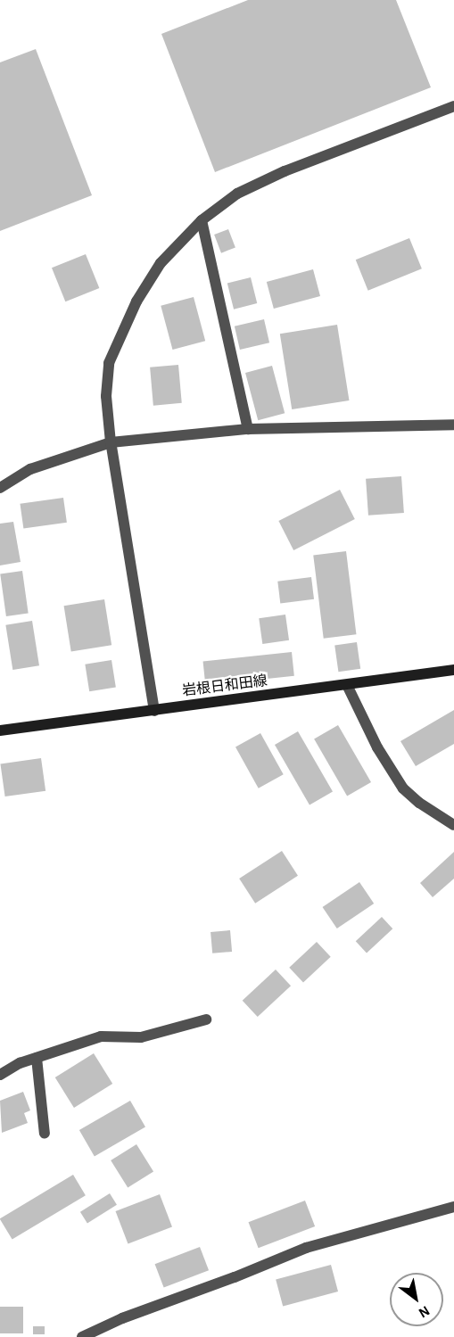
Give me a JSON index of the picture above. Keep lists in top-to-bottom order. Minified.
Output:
{"streets":{"main road":["岩根日和田線"]},"north":"bottom right"}
